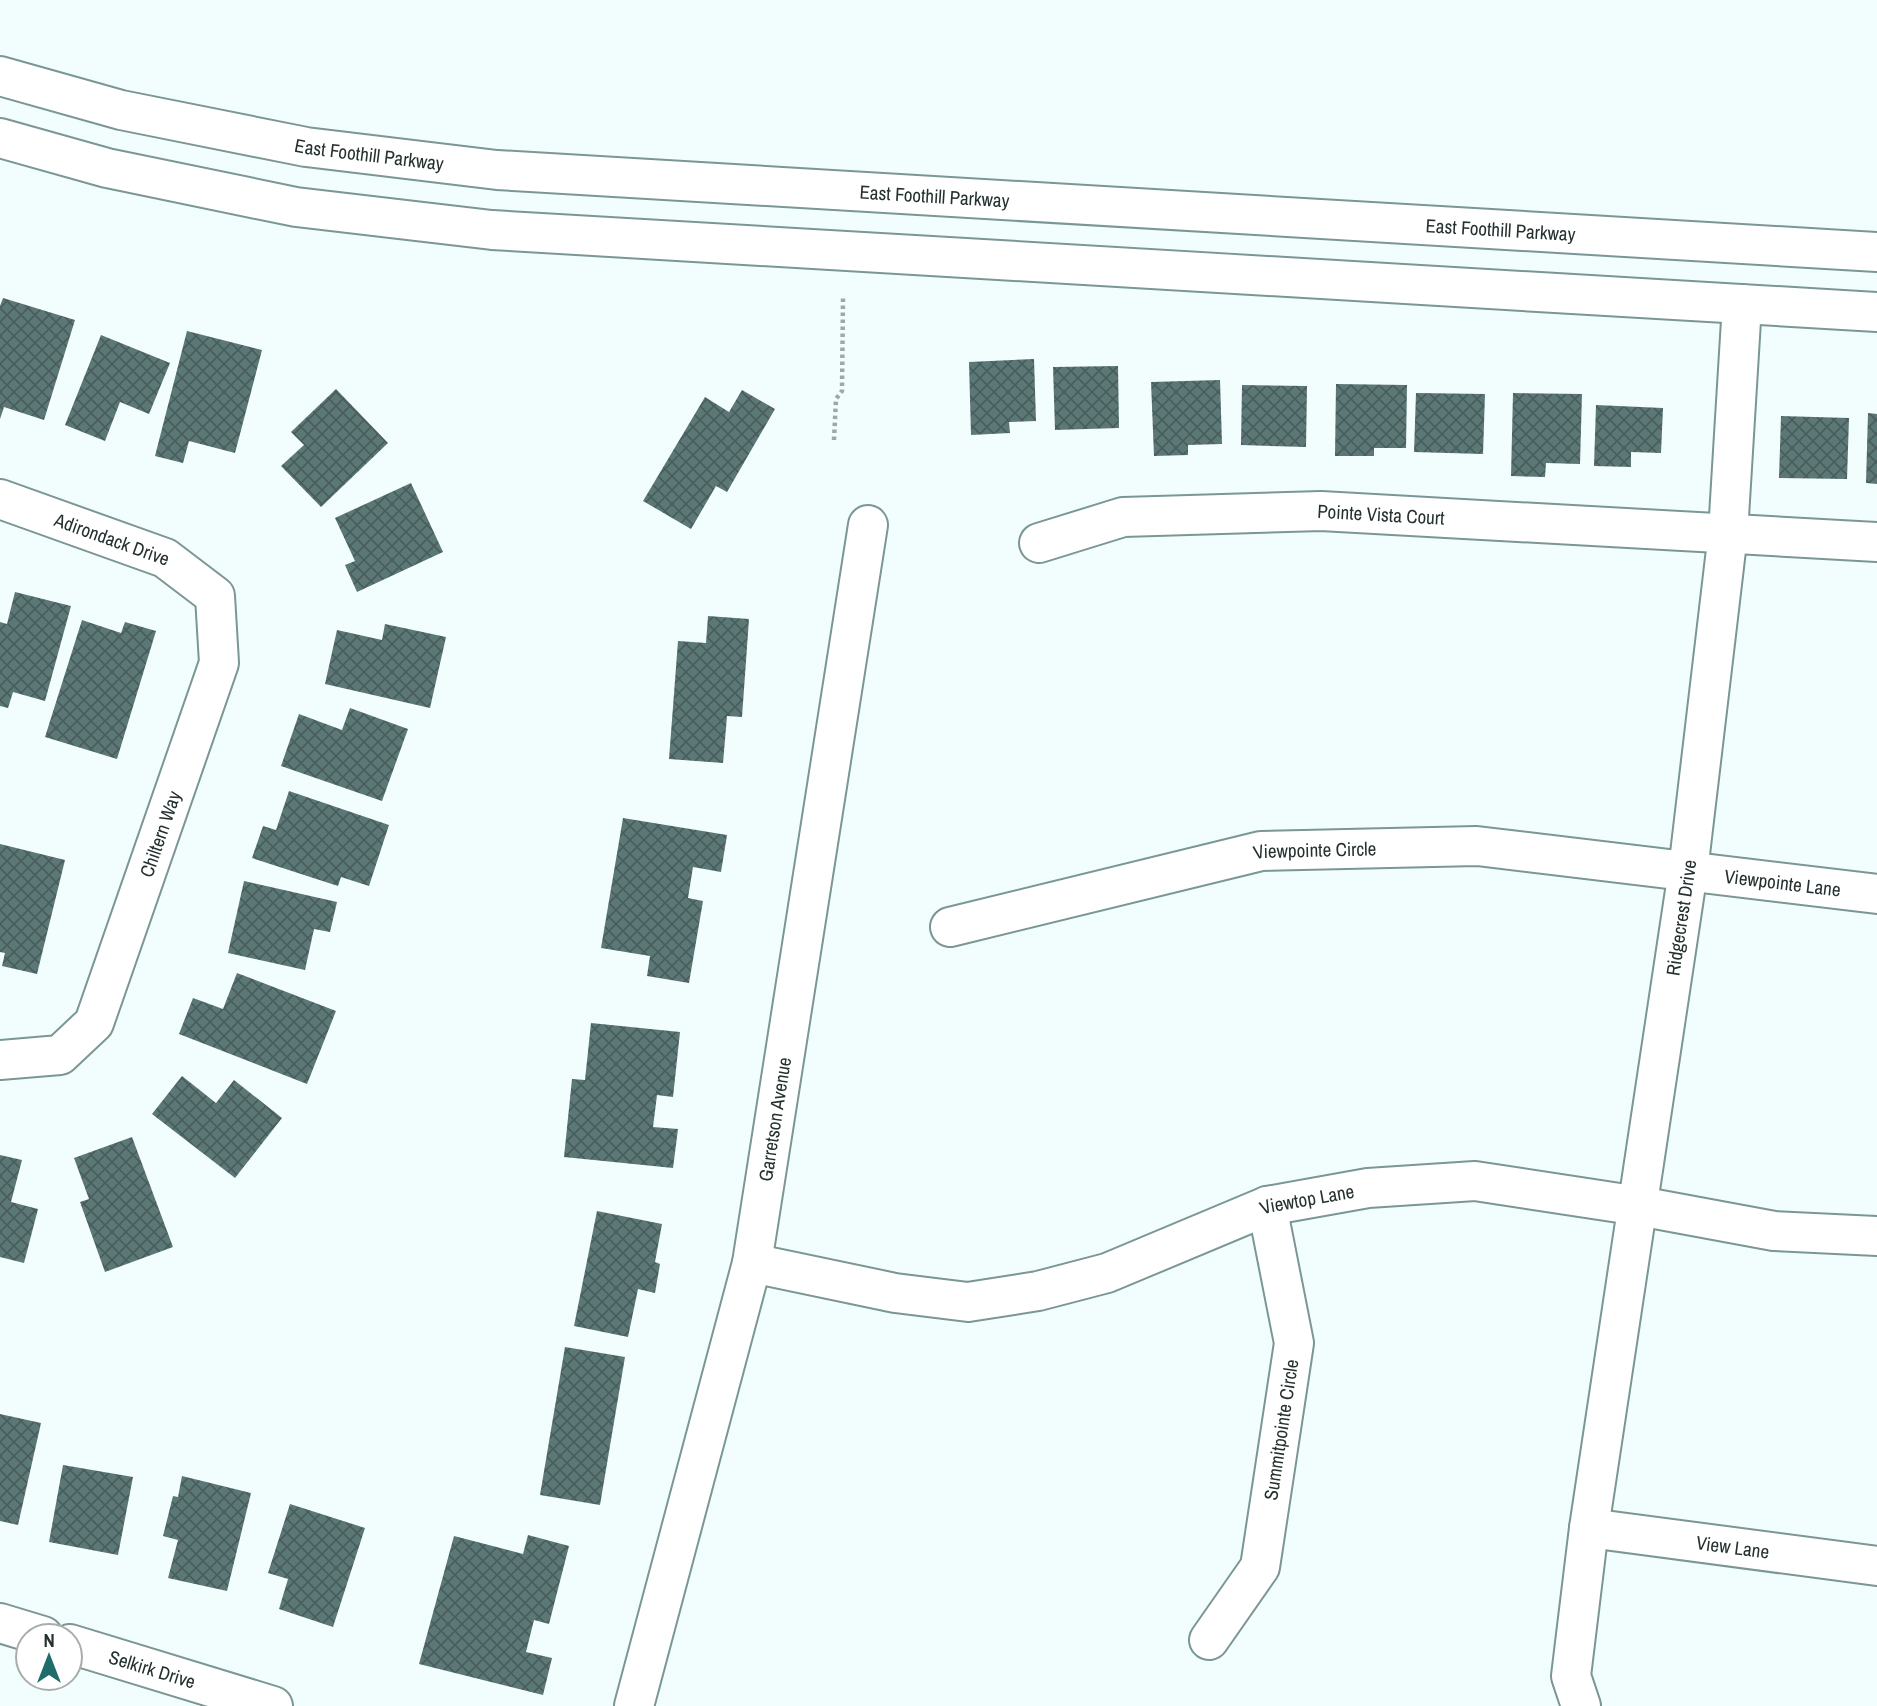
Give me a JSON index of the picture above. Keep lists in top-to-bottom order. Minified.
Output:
{"streets":{"street":["East Foothill Parkway","Pointe Vista Court","Adirondack Drive","Chiltern Way","Viewpointe Circle","Viewpointe Lane","Ridgecrest Drive","Garretson Avenue","Viewtop Lane","Summitpointe Circle","View Lane","Selkirk Drive"]},"crossings":[["Pointe Vista Court","Ridgecrest Drive"],["Adirondack Drive","Chiltern Way"],["Viewpointe Circle","Viewpointe Lane"],["Viewpointe Circle","Ridgecrest Drive"],["Viewpointe Lane","Ridgecrest Drive"],["Ridgecrest Drive","Viewtop Lane"],["Ridgecrest Drive","View Lane"],["Garretson Avenue","Viewtop Lane"],["Viewtop Lane","Summitpointe Circle"]],"north":"top"}
